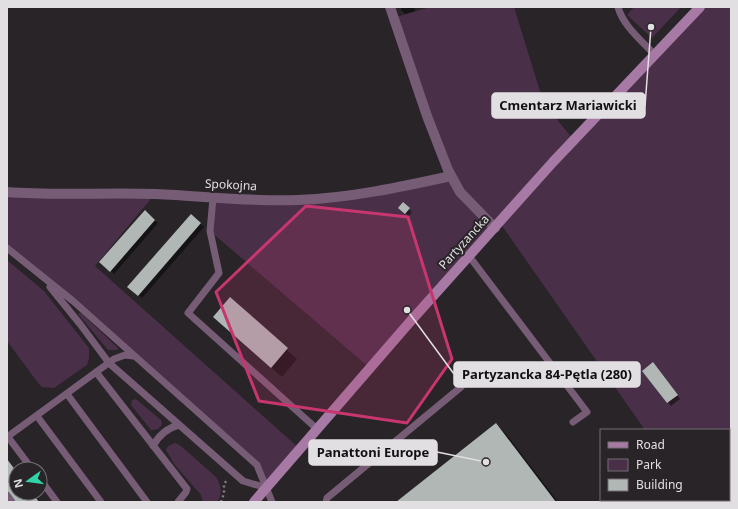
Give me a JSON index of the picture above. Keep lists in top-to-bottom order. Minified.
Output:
{"streets":{"main road":["Partyzancka"],"street":["Spokojna"]},"places":["Cmentarz Mariawicki","Partyzancka 84-Pętla (280)","Panattoni Europe"],"legend":["Road","Park","Building"],"north":"left"}
